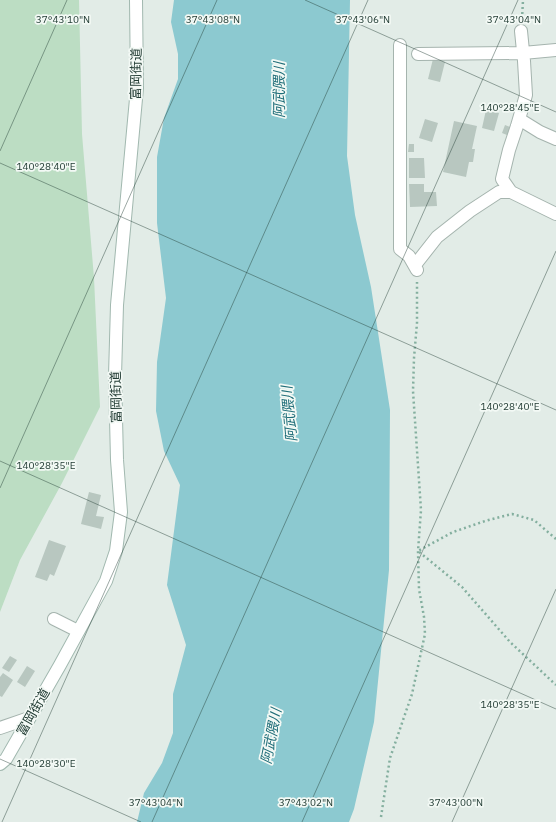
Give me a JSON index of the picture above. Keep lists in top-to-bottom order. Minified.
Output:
{"streets":{"street":["富岡街道"]},"water":["阿武隈川"],"coordinates":["37°43'10\"N","37°43'06\"N","37°43'04\"N","37°43'08\"N","140°28'45\"E","140°28'40\"E","140°28'35\"E","140°28'30\"E","37°43'02\"N","37°43'00\"N"]}
